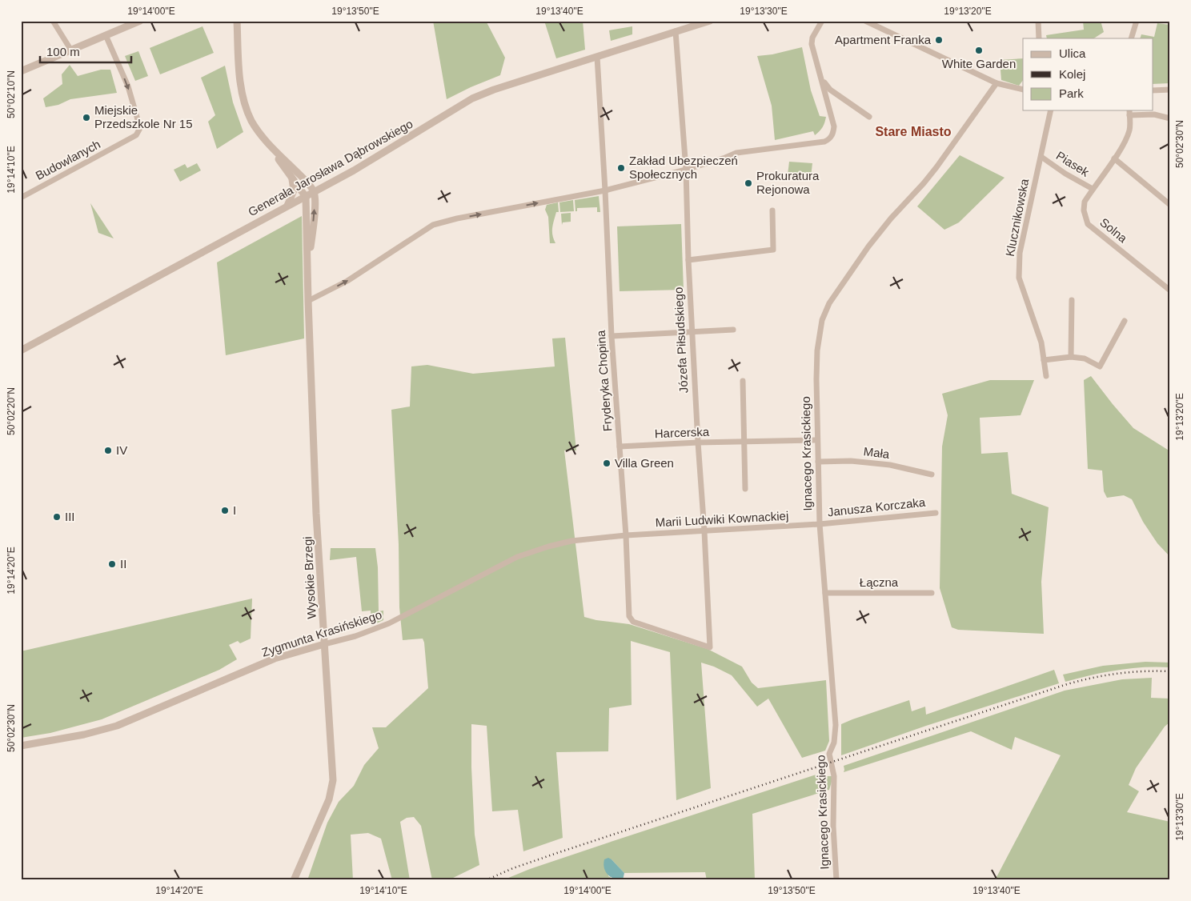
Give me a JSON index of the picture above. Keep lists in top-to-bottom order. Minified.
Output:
{"streets":{"street":["Budowlanych","Piasek","Generała Jarosława Dąbrowskiego","Klucznikowska","Solna","Józefa Piłsudskiego","Fryderyka Chopina","Harcerska","Mała","Ignacego Krasickiego","Janusza Korczaka","Marii Ludwiki Kownackiej","Wysokie Brzegi","Łączna","Zygmunta Krasińskiego"]},"crossings":[["Piasek","Klucznikowska"],["Piasek","Solna"],["Generała Jarosława Dąbrowskiego","Józefa Piłsudskiego"],["Generała Jarosława Dąbrowskiego","Fryderyka Chopina"],["Generała Jarosława Dąbrowskiego","Wysokie Brzegi"],["Józefa Piłsudskiego","Fryderyka Chopina"],["Józefa Piłsudskiego","Harcerska"],["Józefa Piłsudskiego","Marii Ludwiki Kownackiej"],["Fryderyka Chopina","Harcerska"],["Fryderyka Chopina","Marii Ludwiki Kownackiej"],["Fryderyka Chopina","Zygmunta Krasińskiego"],["Harcerska","Ignacego Krasickiego"],["Mała","Ignacego Krasickiego"],["Ignacego Krasickiego","Janusza Korczaka"],["Ignacego Krasickiego","Marii Ludwiki Kownackiej"],["Ignacego Krasickiego","Łączna"],["Janusza Korczaka","Marii Ludwiki Kownackiej"],["Marii Ludwiki Kownackiej","Zygmunta Krasińskiego"],["Wysokie Brzegi","Zygmunta Krasińskiego"]],"districts":["Stare Miasto"],"places":["Apartment Franka","White Garden","Miejskie Przedszkole Nr 15","Zakład Ubezpieczeń Społecznych","Prokuratura Rejonowa","IV","Villa Green","I","III","II"],"legend":["Ulica","Kolej","Park"],"scale_bar":"100 m","coordinates":["19°14'00\"E","19°13'50\"E","19°13'40\"E","19°13'30\"E","19°13'20\"E","50°02'10\"N","50°02'30\"N","19°14'10\"E","50°02'20\"N","19°14'20\"E"]}
